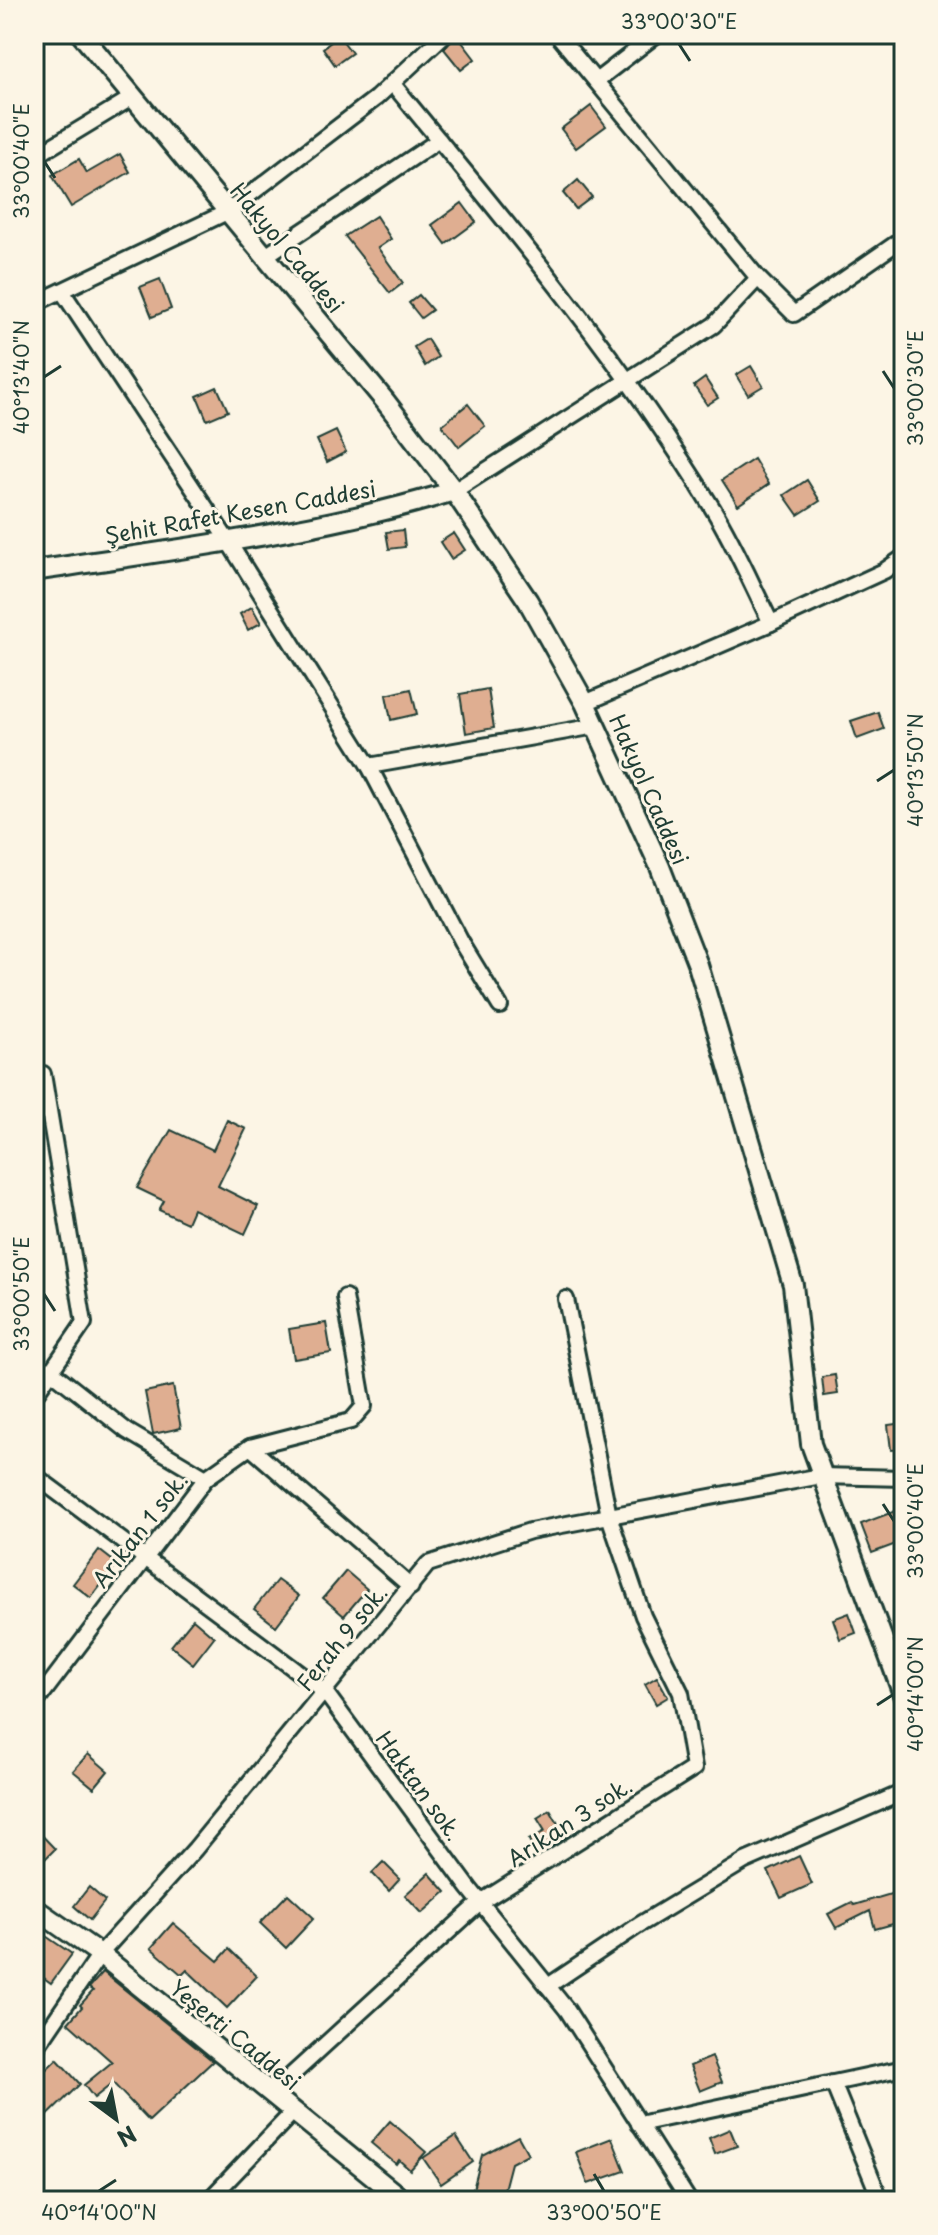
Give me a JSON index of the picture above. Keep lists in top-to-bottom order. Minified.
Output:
{"streets":{"street":["Hakyol Caddesi","Şehit Rafet Kesen Caddesi","Arıkan 1 sok.","Ferah 9 sok.","Haktan sok.","Arıkan 3 sok.","Yeşerti Caddesi"]},"crossings":[["Hakyol Caddesi","Şehit Rafet Kesen Caddesi"],["Hakyol Caddesi","Ferah 9 sok."],["Arıkan 1 sok.","Haktan sok."],["Ferah 9 sok.","Haktan sok."],["Ferah 9 sok.","Arıkan 3 sok."],["Ferah 9 sok.","Yeşerti Caddesi"],["Haktan sok.","Arıkan 3 sok."],["Arıkan 3 sok.","Yeşerti Caddesi"]],"north":"bottom right","coordinates":["33°00'30\"E","33°00'40\"E","40°13'40\"N","40°13'50\"N","33°00'50\"E","40°14'00\"N"]}
